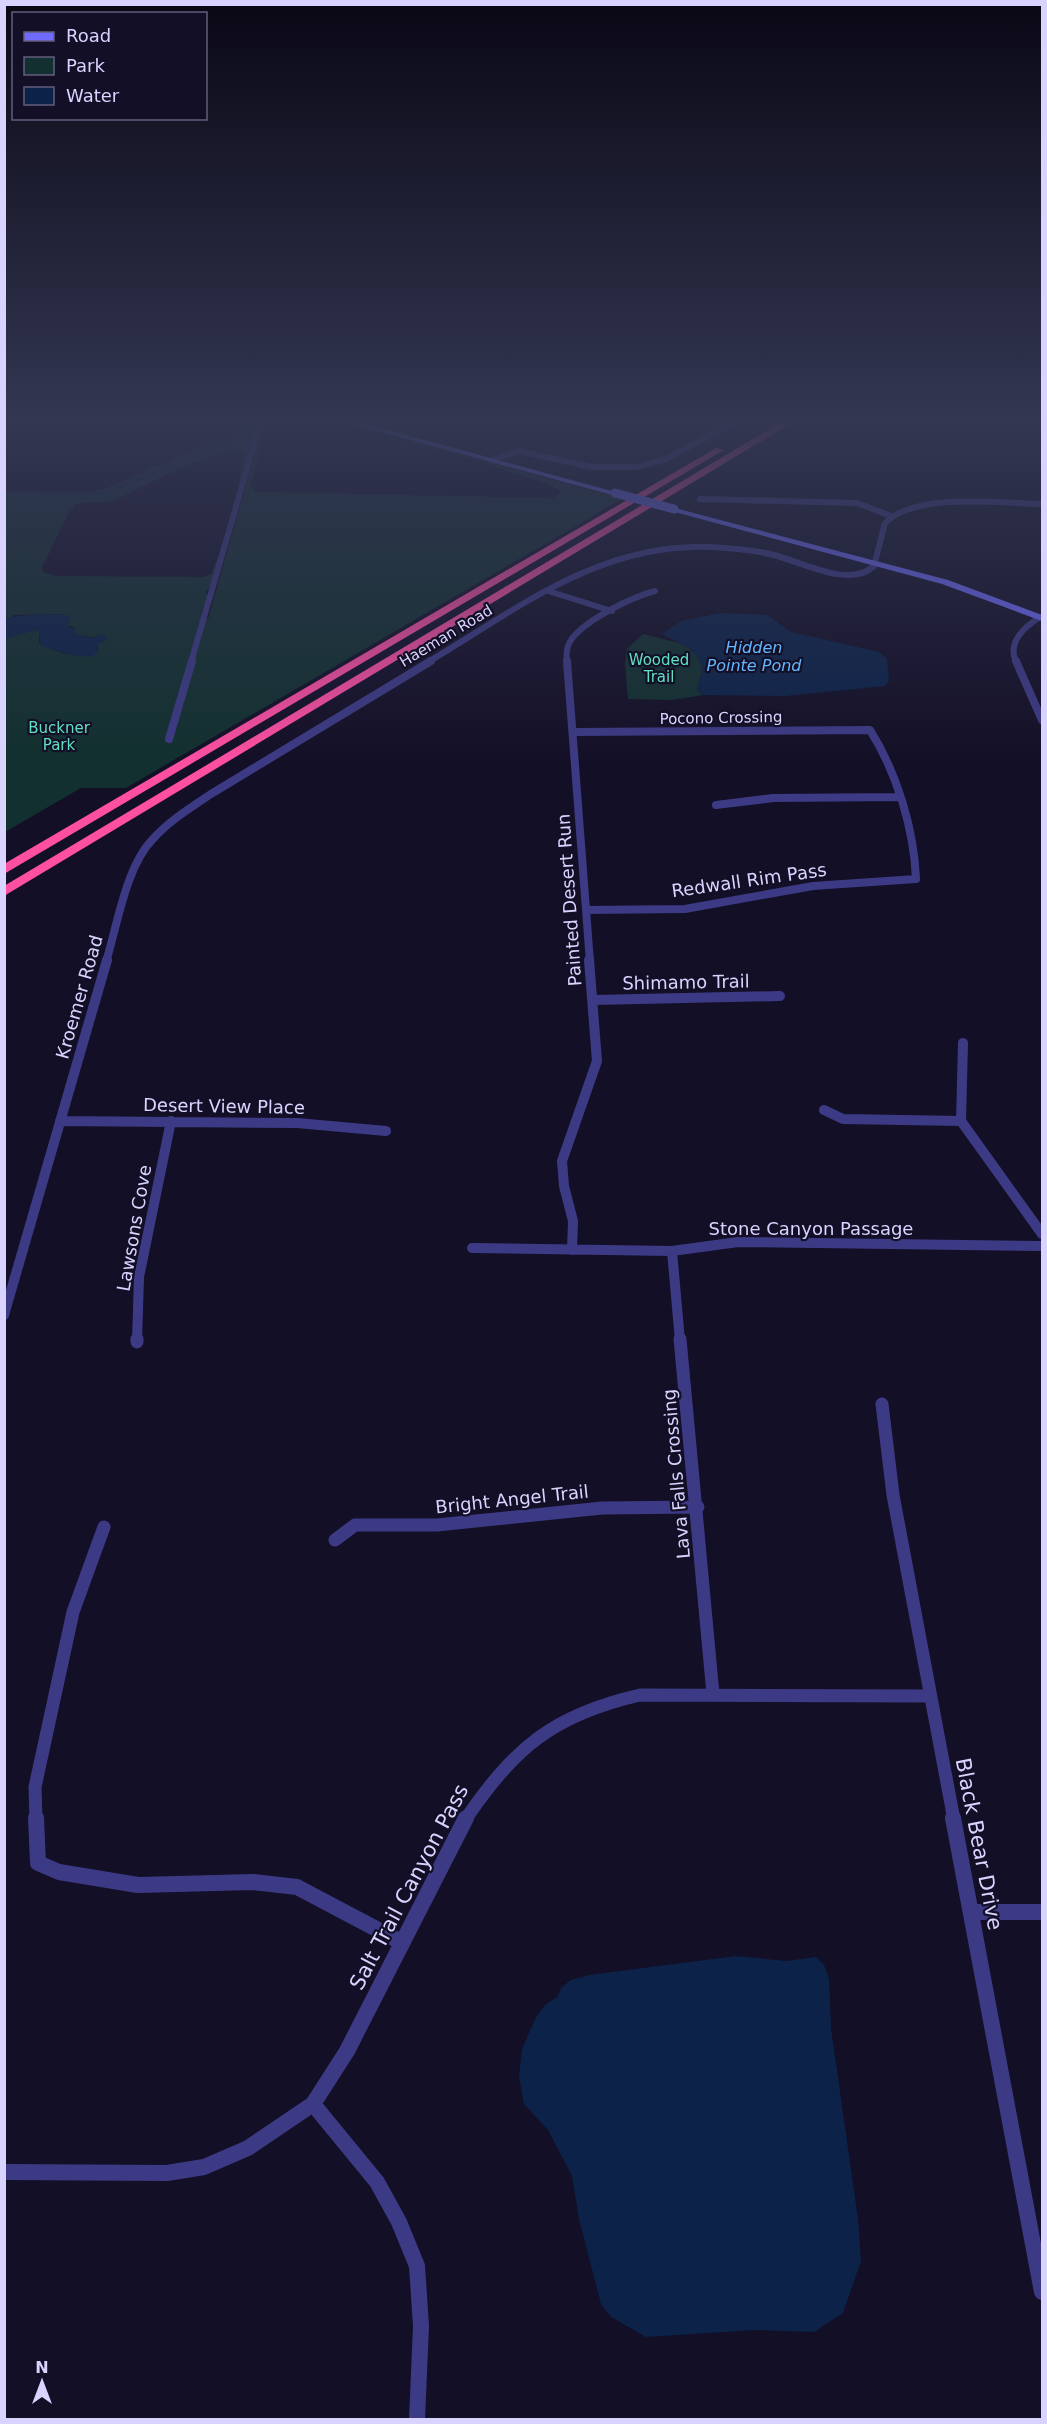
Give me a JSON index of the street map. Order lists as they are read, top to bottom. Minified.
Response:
{"streets":{"street":["Haeman Road","Pocono Crossing","Redwall Rim Pass","Painted Desert Run","Shimamo Trail","Kroemer Road","Desert View Place","Lawsons Cove","Stone Canyon Passage","Lava Falls Crossing","Bright Angel Trail","Black Bear Drive","Salt Trail Canyon Pass"]},"crossings":[["Haeman Road","Kroemer Road"],["Pocono Crossing","Redwall Rim Pass"],["Pocono Crossing","Painted Desert Run"],["Redwall Rim Pass","Painted Desert Run"],["Painted Desert Run","Shimamo Trail"],["Painted Desert Run","Stone Canyon Passage"],["Kroemer Road","Desert View Place"],["Desert View Place","Lawsons Cove"],["Stone Canyon Passage","Lava Falls Crossing"],["Lava Falls Crossing","Bright Angel Trail"],["Lava Falls Crossing","Salt Trail Canyon Pass"],["Black Bear Drive","Salt Trail Canyon Pass"]],"water":["Hidden Pointe Pond"],"parks":["Wooded Trail","Buckner Park"],"legend":["Road","Park","Water"],"north":"top"}
